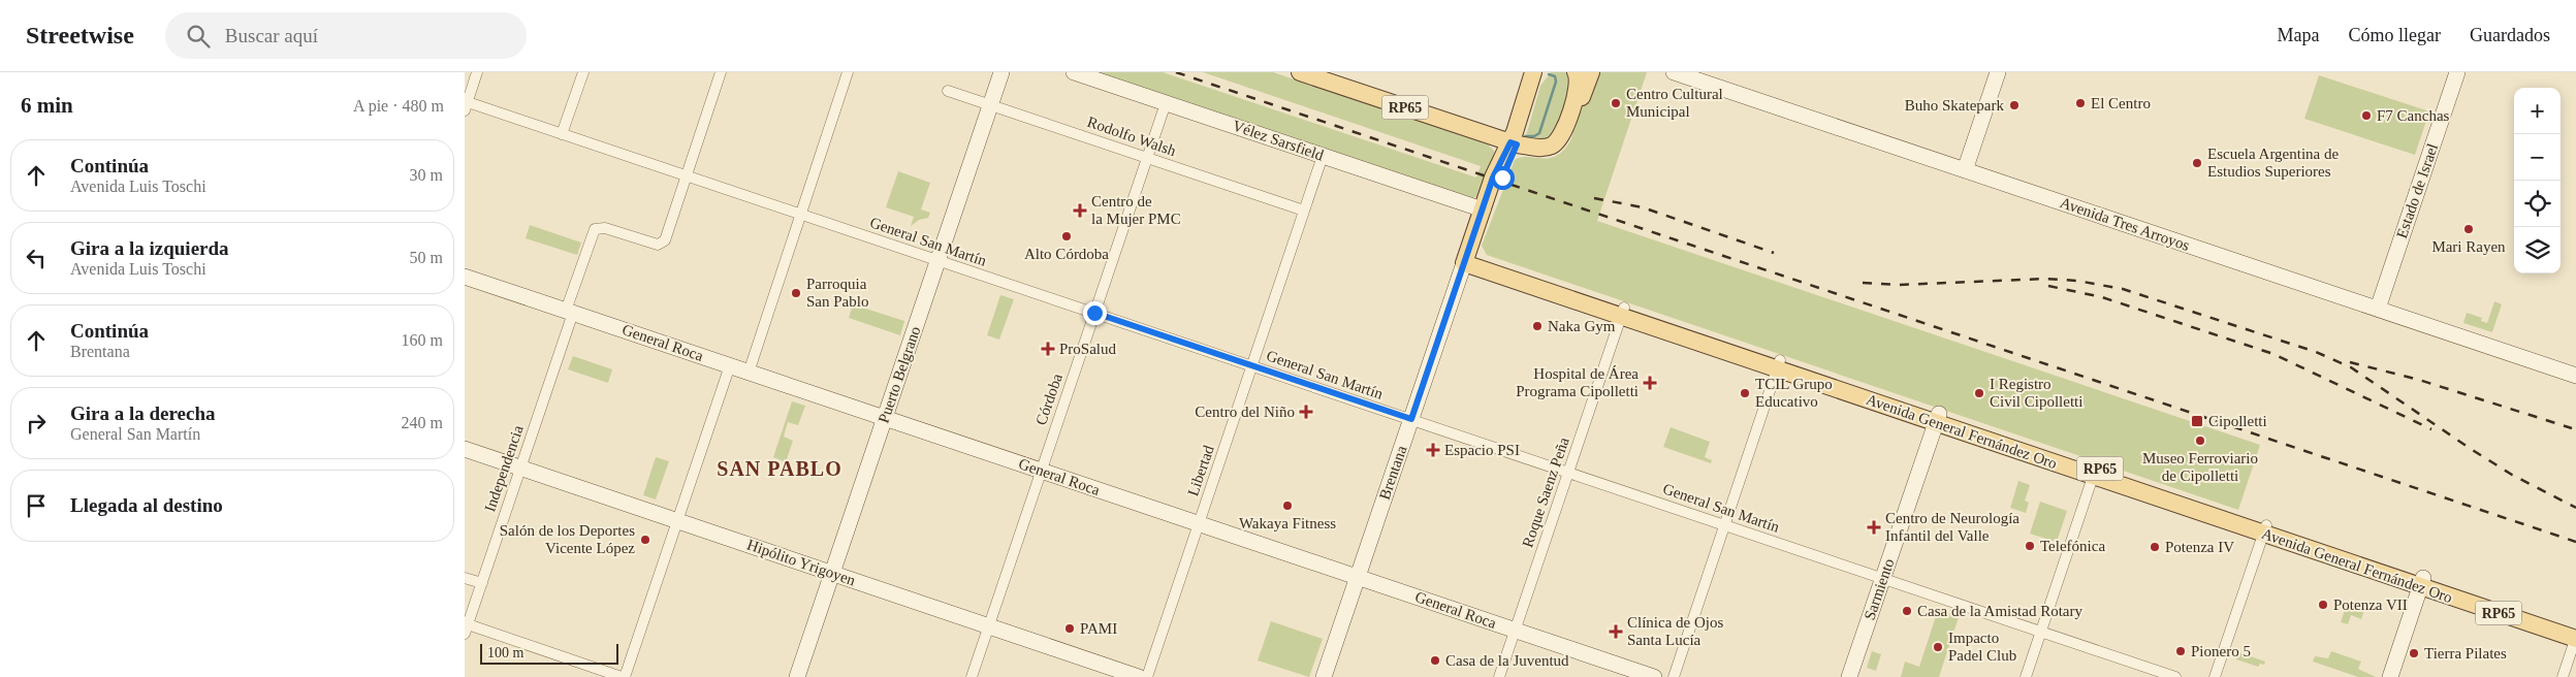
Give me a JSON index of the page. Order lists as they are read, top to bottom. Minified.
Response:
{"streets":{"main road":["RP65","Avenida General Fernández Oro","Brentana"],"street":["Rodolfo Walsh","Vélez Sarsfield","Estado de Israel","Avenida Tres Arroyos","General San Martín","General Roca","Puerto Belgrano","Córdoba","Independencia","Libertad","Roque Saenz Peña","Hipólito Yrigoyen","Sarmiento"]},"crossings":[["RP65","Brentana"],["Rodolfo Walsh","Puerto Belgrano"],["Rodolfo Walsh","Córdoba"],["Rodolfo Walsh","Libertad"],["Vélez Sarsfield","Córdoba"],["Vélez Sarsfield","Libertad"],["Vélez Sarsfield","Brentana"],["Estado de Israel","Avenida Tres Arroyos"],["General San Martín","Puerto Belgrano"],["General San Martín","Córdoba"],["General San Martín","Independencia"],["General San Martín","Libertad"],["General San Martín","Brentana"],["General San Martín","Roque Saenz Peña"],["General San Martín","Sarmiento"],["General Roca","Puerto Belgrano"],["General Roca","Córdoba"],["General Roca","Independencia"],["General Roca","Libertad"],["General Roca","Brentana"],["General Roca","Roque Saenz Peña"],["Puerto Belgrano","Hipólito Yrigoyen"],["Córdoba","Hipólito Yrigoyen"],["Avenida General Fernández Oro","Brentana"],["Avenida General Fernández Oro","Roque Saenz Peña"],["Avenida General Fernández Oro","Sarmiento"],["Independencia","Hipólito Yrigoyen"]],"districts":["SAN PABLO"],"places":{"other":["Centro Cultural Municipal","El Centro","Buho Skatepark","F7 Canchas","Escuela Argentina de Estudios Superiores","Mari Rayen","Alto Córdoba","Parroquia San Pablo","Naka Gym","TCIL Grupo Educativo","I Registro Civil Cipolletti","Museo Ferroviario de Cipolletti","Wakaya Fitness","Salón de los Deportes Vicente López","Telefónica","Potenza IV","Potenza VII","Casa de la Amistad Rotary","PAMI","Impacto Padel Club","Pionero 5","Tierra Pilates","Casa de la Juventud"],"health":["Centro de la Mujer PMC","ProSalud","Hospital de Área Programa Cipolletti","Centro del Niño","Espacio PSI","Centro de Neurología Infantil del Valle","Clínica de Ojos Santa Lucía"],"transit":["Cipolletti"]},"scale_bar":"100 m","page":{"header":"Streetwise","search":"Buscar aquí","nav":["Mapa","Cómo llegar","Guardados"],"heading":["6 min","A pie · 480 m"],"map_buttons":["+","−"],"list":[["Continúa","Avenida Luis Toschi","30 m"],["Gira a la izquierda","Avenida Luis Toschi","50 m"],["Continúa","Brentana","160 m"],["Gira a la derecha","General San Martín","240 m"],"Llegada al destino"],"scale":"100 m"}}
